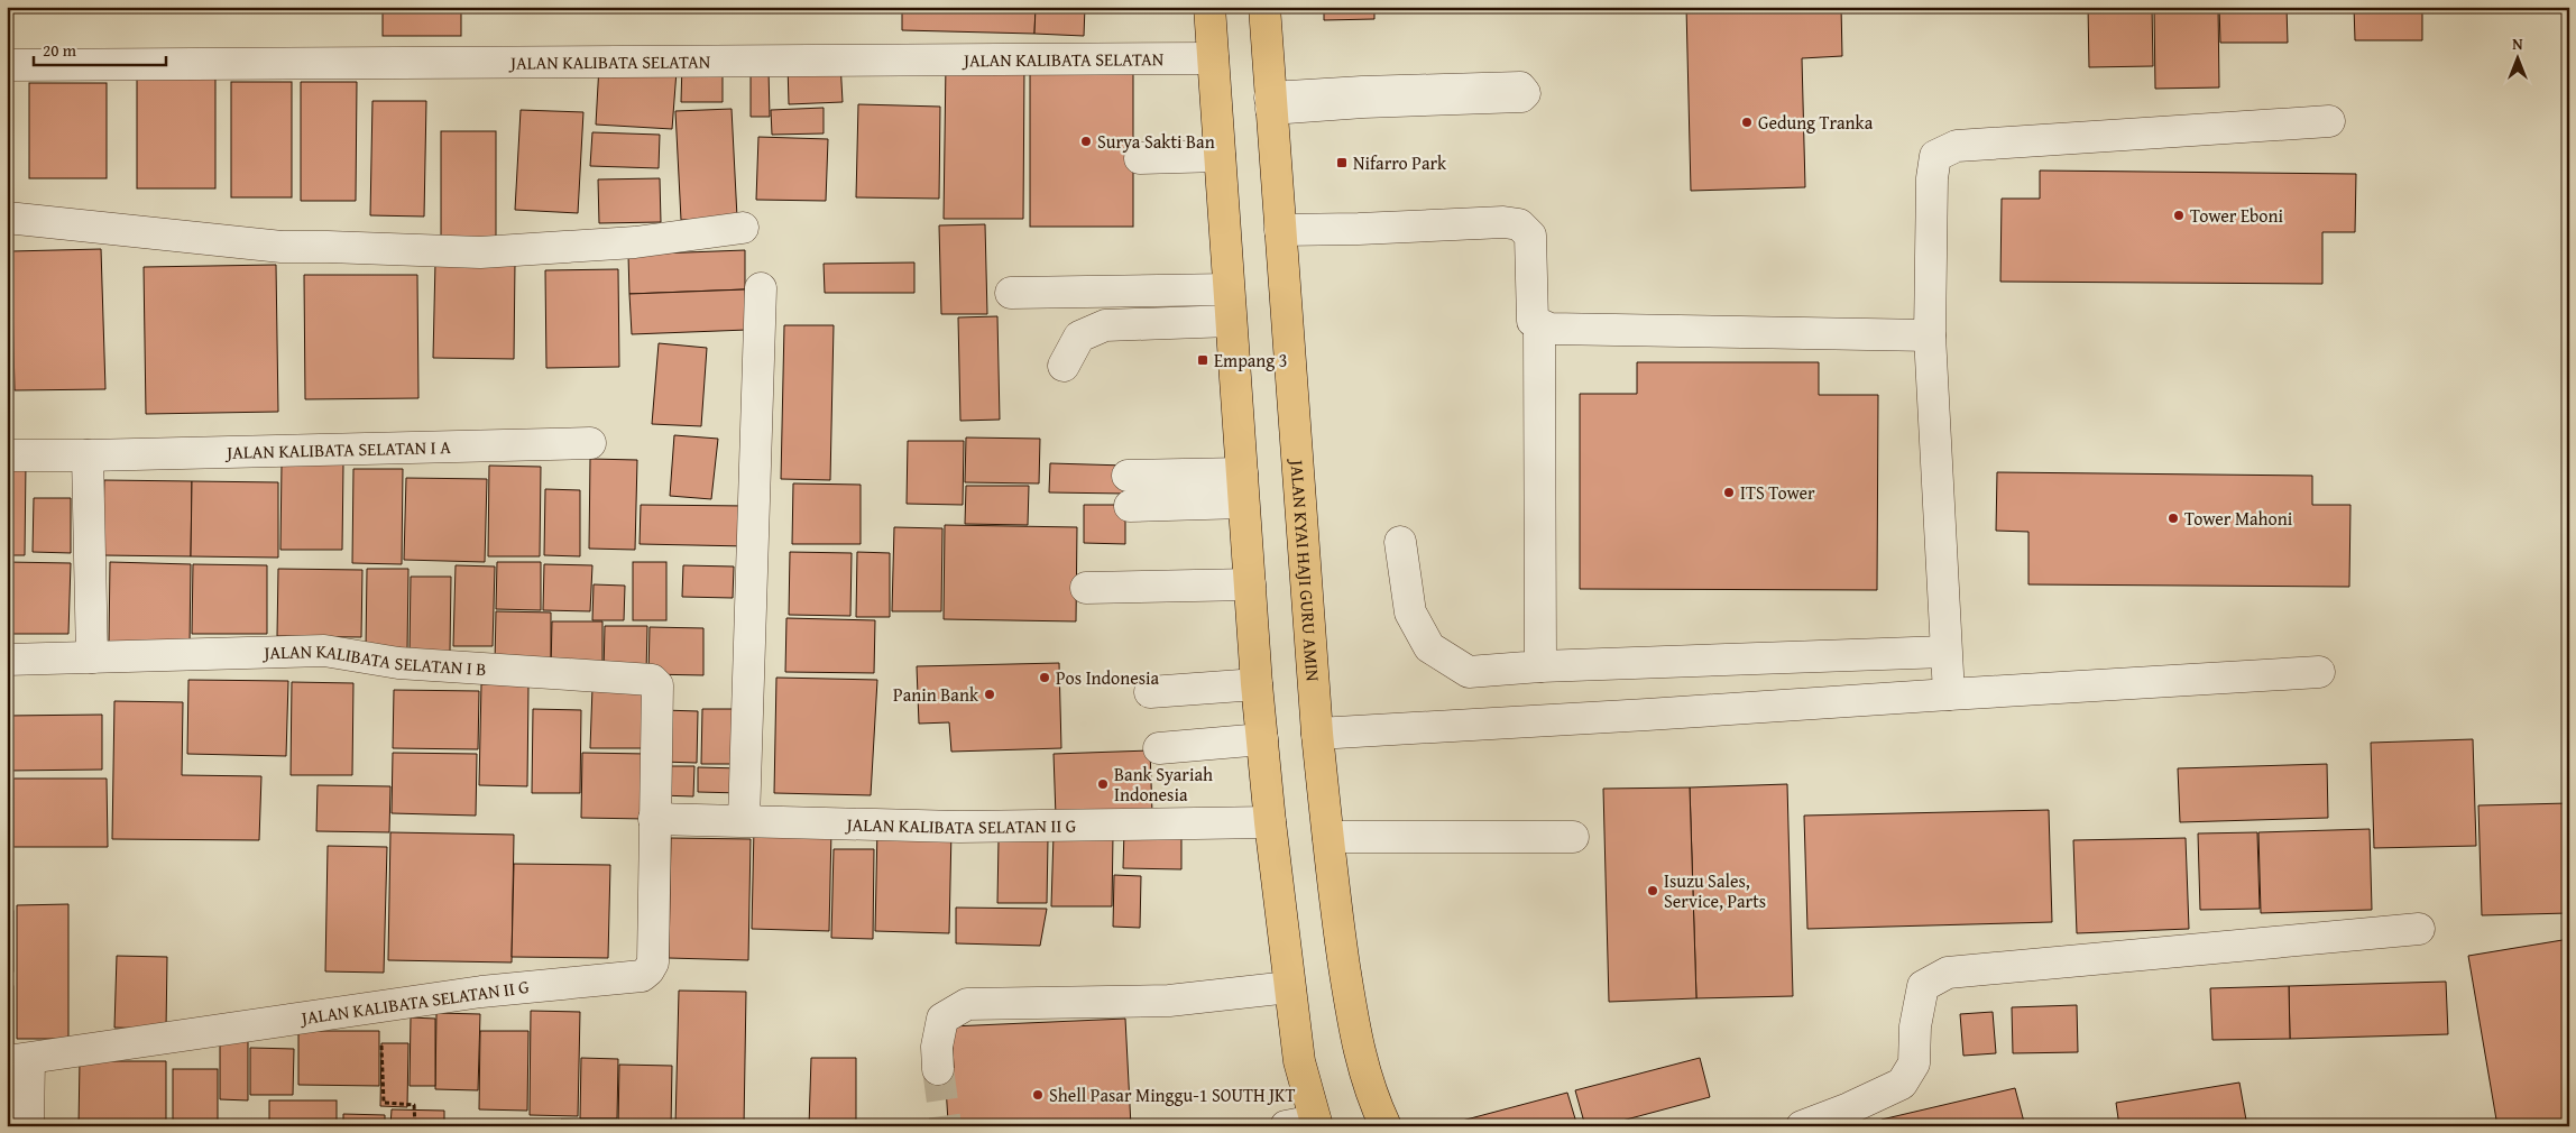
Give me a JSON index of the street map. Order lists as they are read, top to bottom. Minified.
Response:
{"streets":{"main road":["JALAN KYAI HAJI GURU AMIN"],"street":["JALAN KALIBATA SELATAN","JALAN KALIBATA SELATAN I A","JALAN KALIBATA SELATAN I B","JALAN KALIBATA SELATAN II G"]},"crossings":[["JALAN KALIBATA SELATAN I B","JALAN KALIBATA SELATAN II G"]],"places":{"other":["Gedung Tranka","Surya Sakti Ban","Tower Eboni","ITS Tower","Tower Mahoni","Pos Indonesia","Panin Bank","Bank Syariah Indonesia","Isuzu Sales, Service, Parts","Shell Pasar Minggu-1 SOUTH JKT"],"transit":["Nifarro Park","Empang 3"]},"scale_bar":"20 m","north":"top"}
